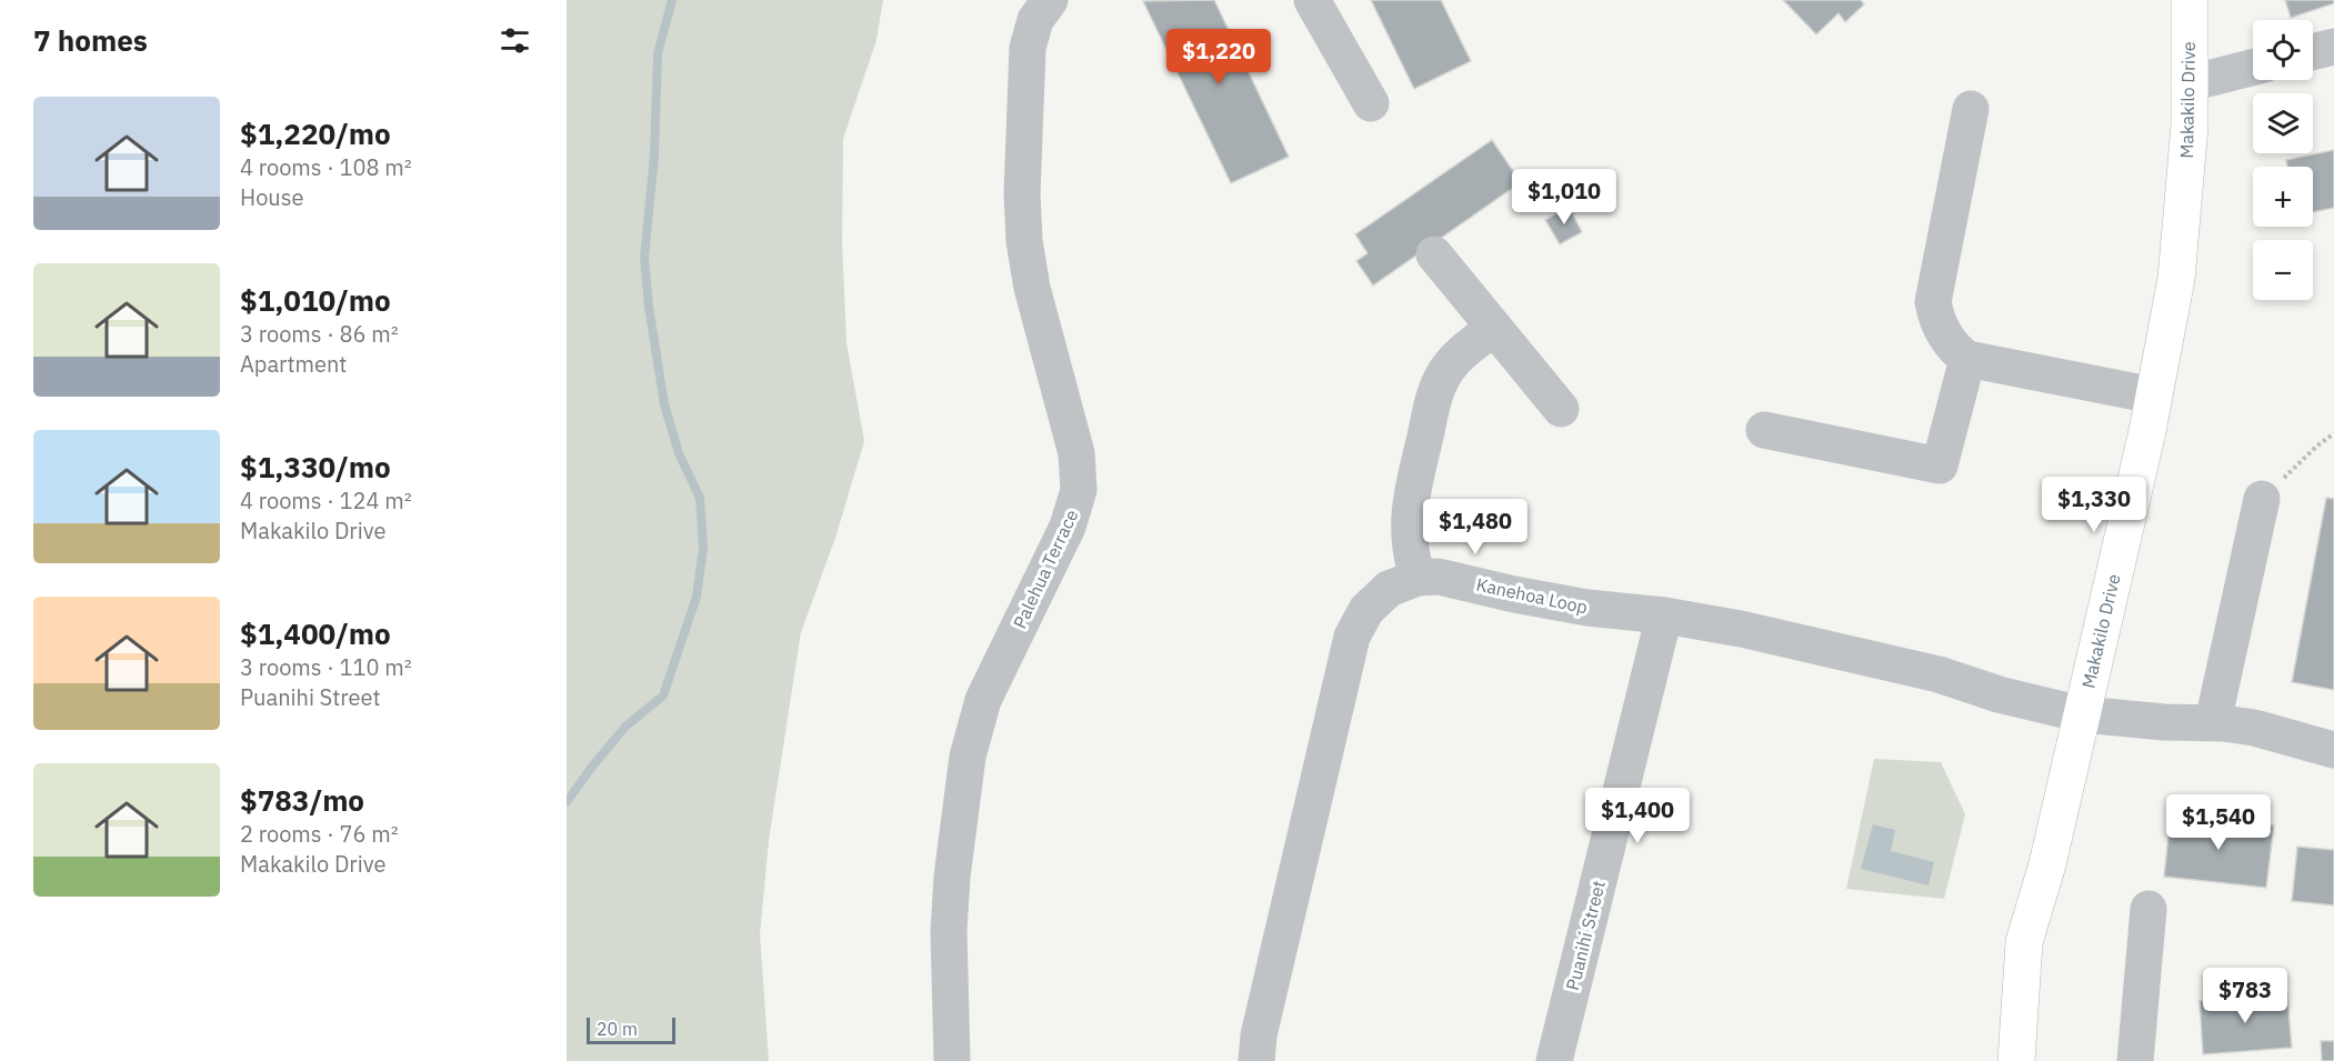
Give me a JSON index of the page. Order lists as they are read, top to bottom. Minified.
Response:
{"streets":{"main road":["Makakilo Drive"],"street":["Palehua Terrace","Kanehoa Loop","Puanihi Street"]},"crossings":[["Makakilo Drive","Kanehoa Loop"],["Kanehoa Loop","Puanihi Street"]],"scale_bar":"20 m","page":{"heading":"7 homes","map_buttons":["+","−"],"price":["$1,220","$1,010","$1,330","$1,480","$1,400","$1,540","$783"],"list":[{"name":"$1,220/mo","note":"4 rooms · 108 m² · House"},{"name":"$1,010/mo","note":"3 rooms · 86 m² · Apartment"},{"name":"$1,330/mo","note":"4 rooms · 124 m² · Makakilo Drive"},{"name":"$1,400/mo","note":"3 rooms · 110 m² · Puanihi Street"},{"name":"$783/mo","note":"2 rooms · 76 m² · Makakilo Drive"}],"scale":"20 m"}}
